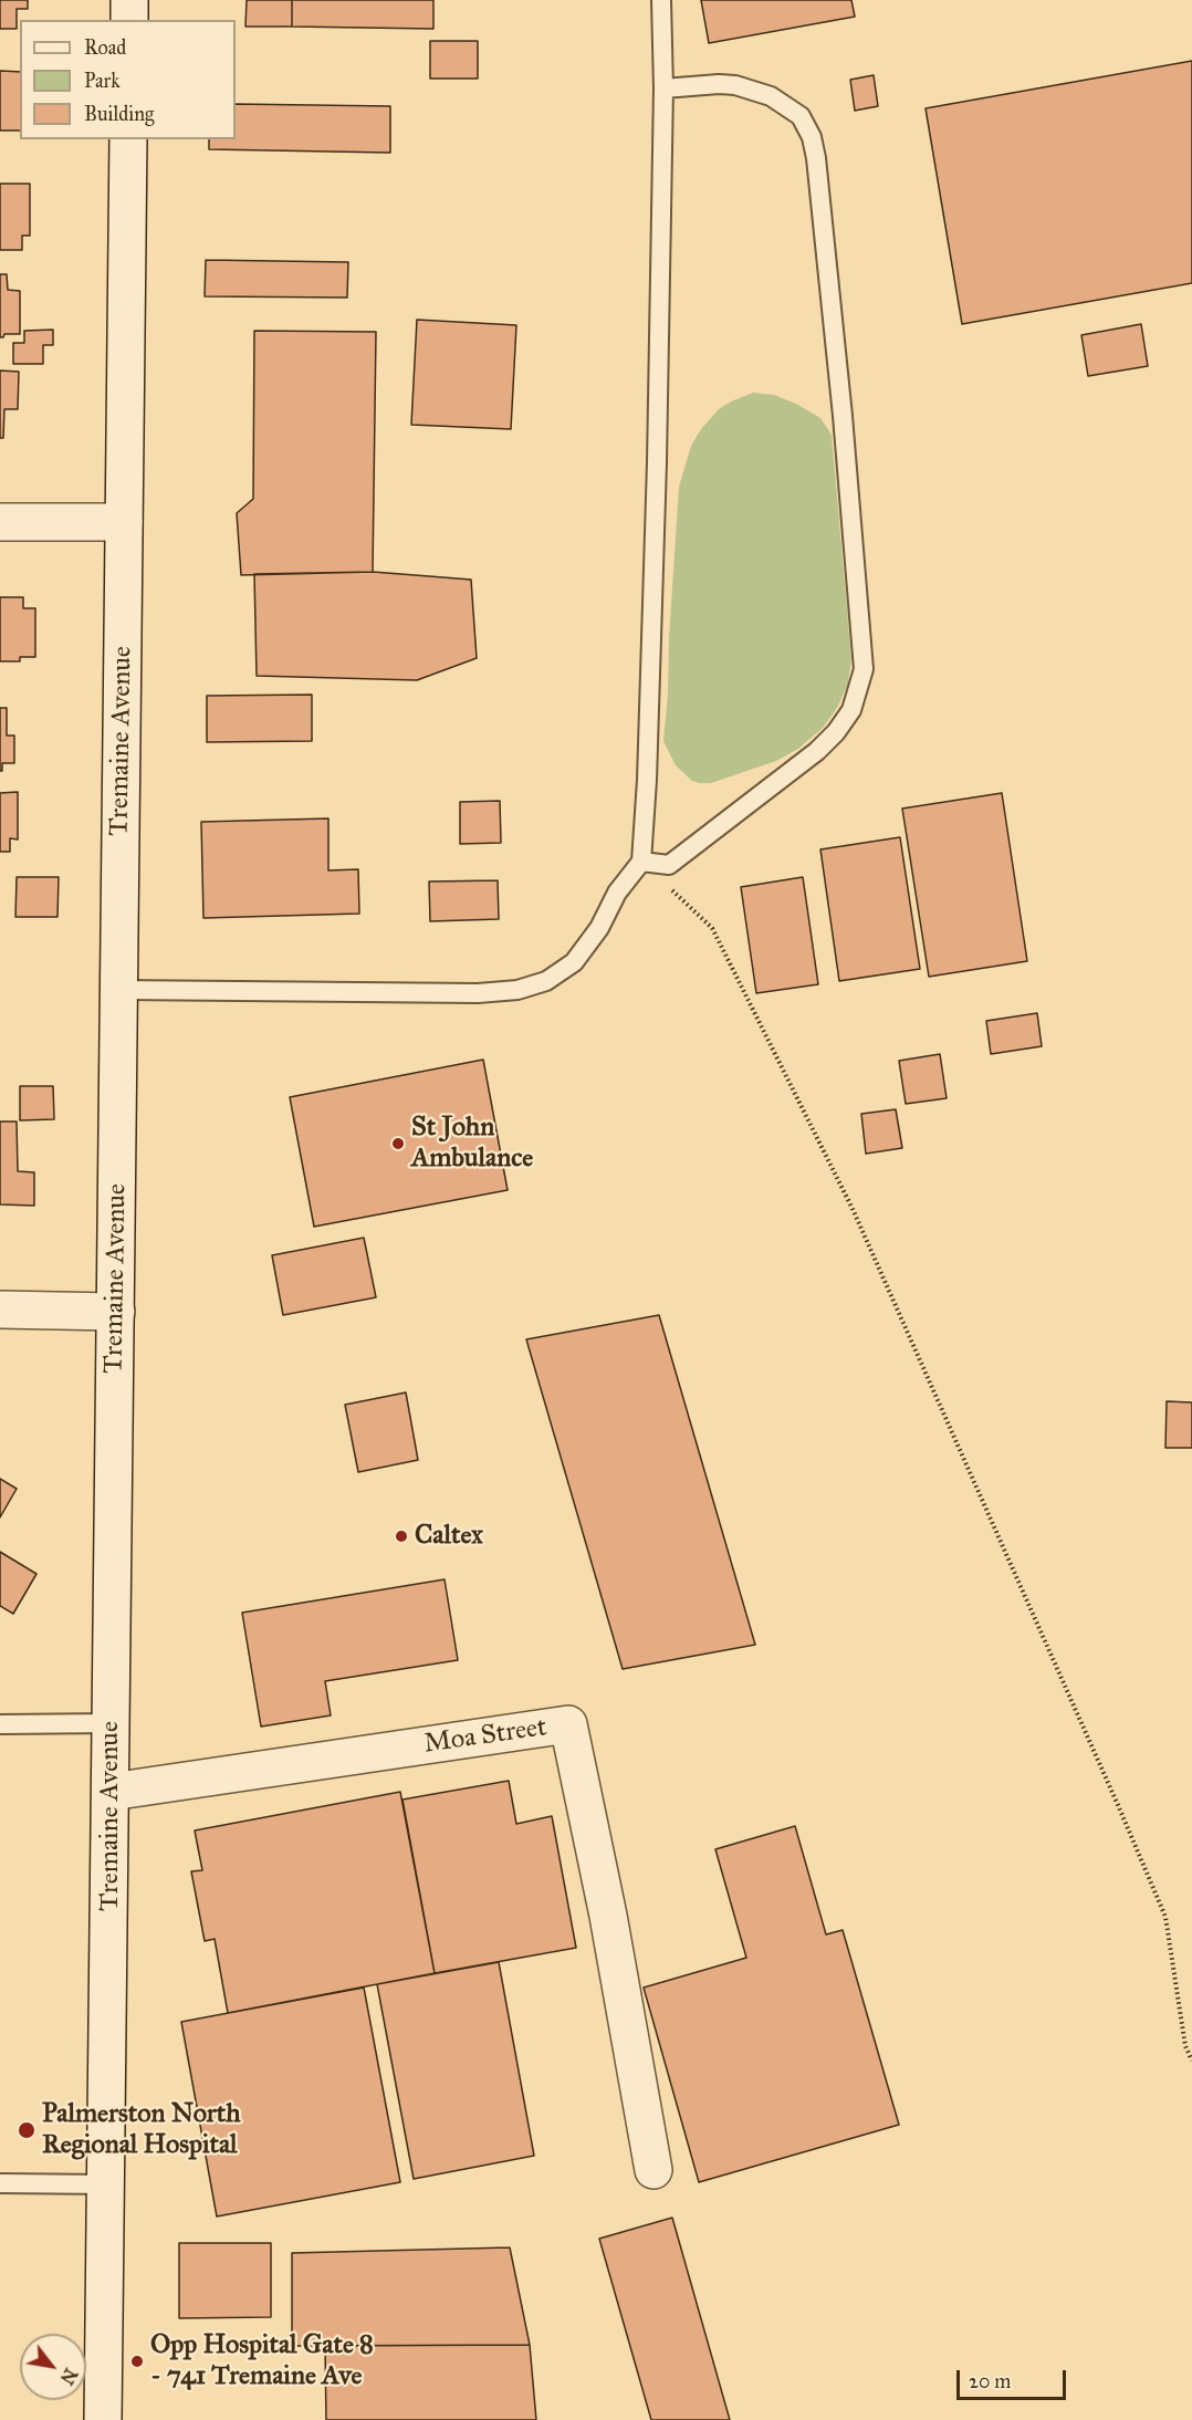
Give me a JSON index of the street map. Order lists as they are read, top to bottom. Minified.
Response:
{"streets":{"main road":["Tremaine Avenue","Moa Street"]},"crossings":[["Tremaine Avenue","Moa Street"]],"places":["St John Ambulance","Caltex","Palmerston North Regional Hospital","Opp Hospital Gate 8 - 741 Tremaine Ave"],"legend":["Road","Park","Building"],"scale_bar":"20 m","north":"bottom right"}
